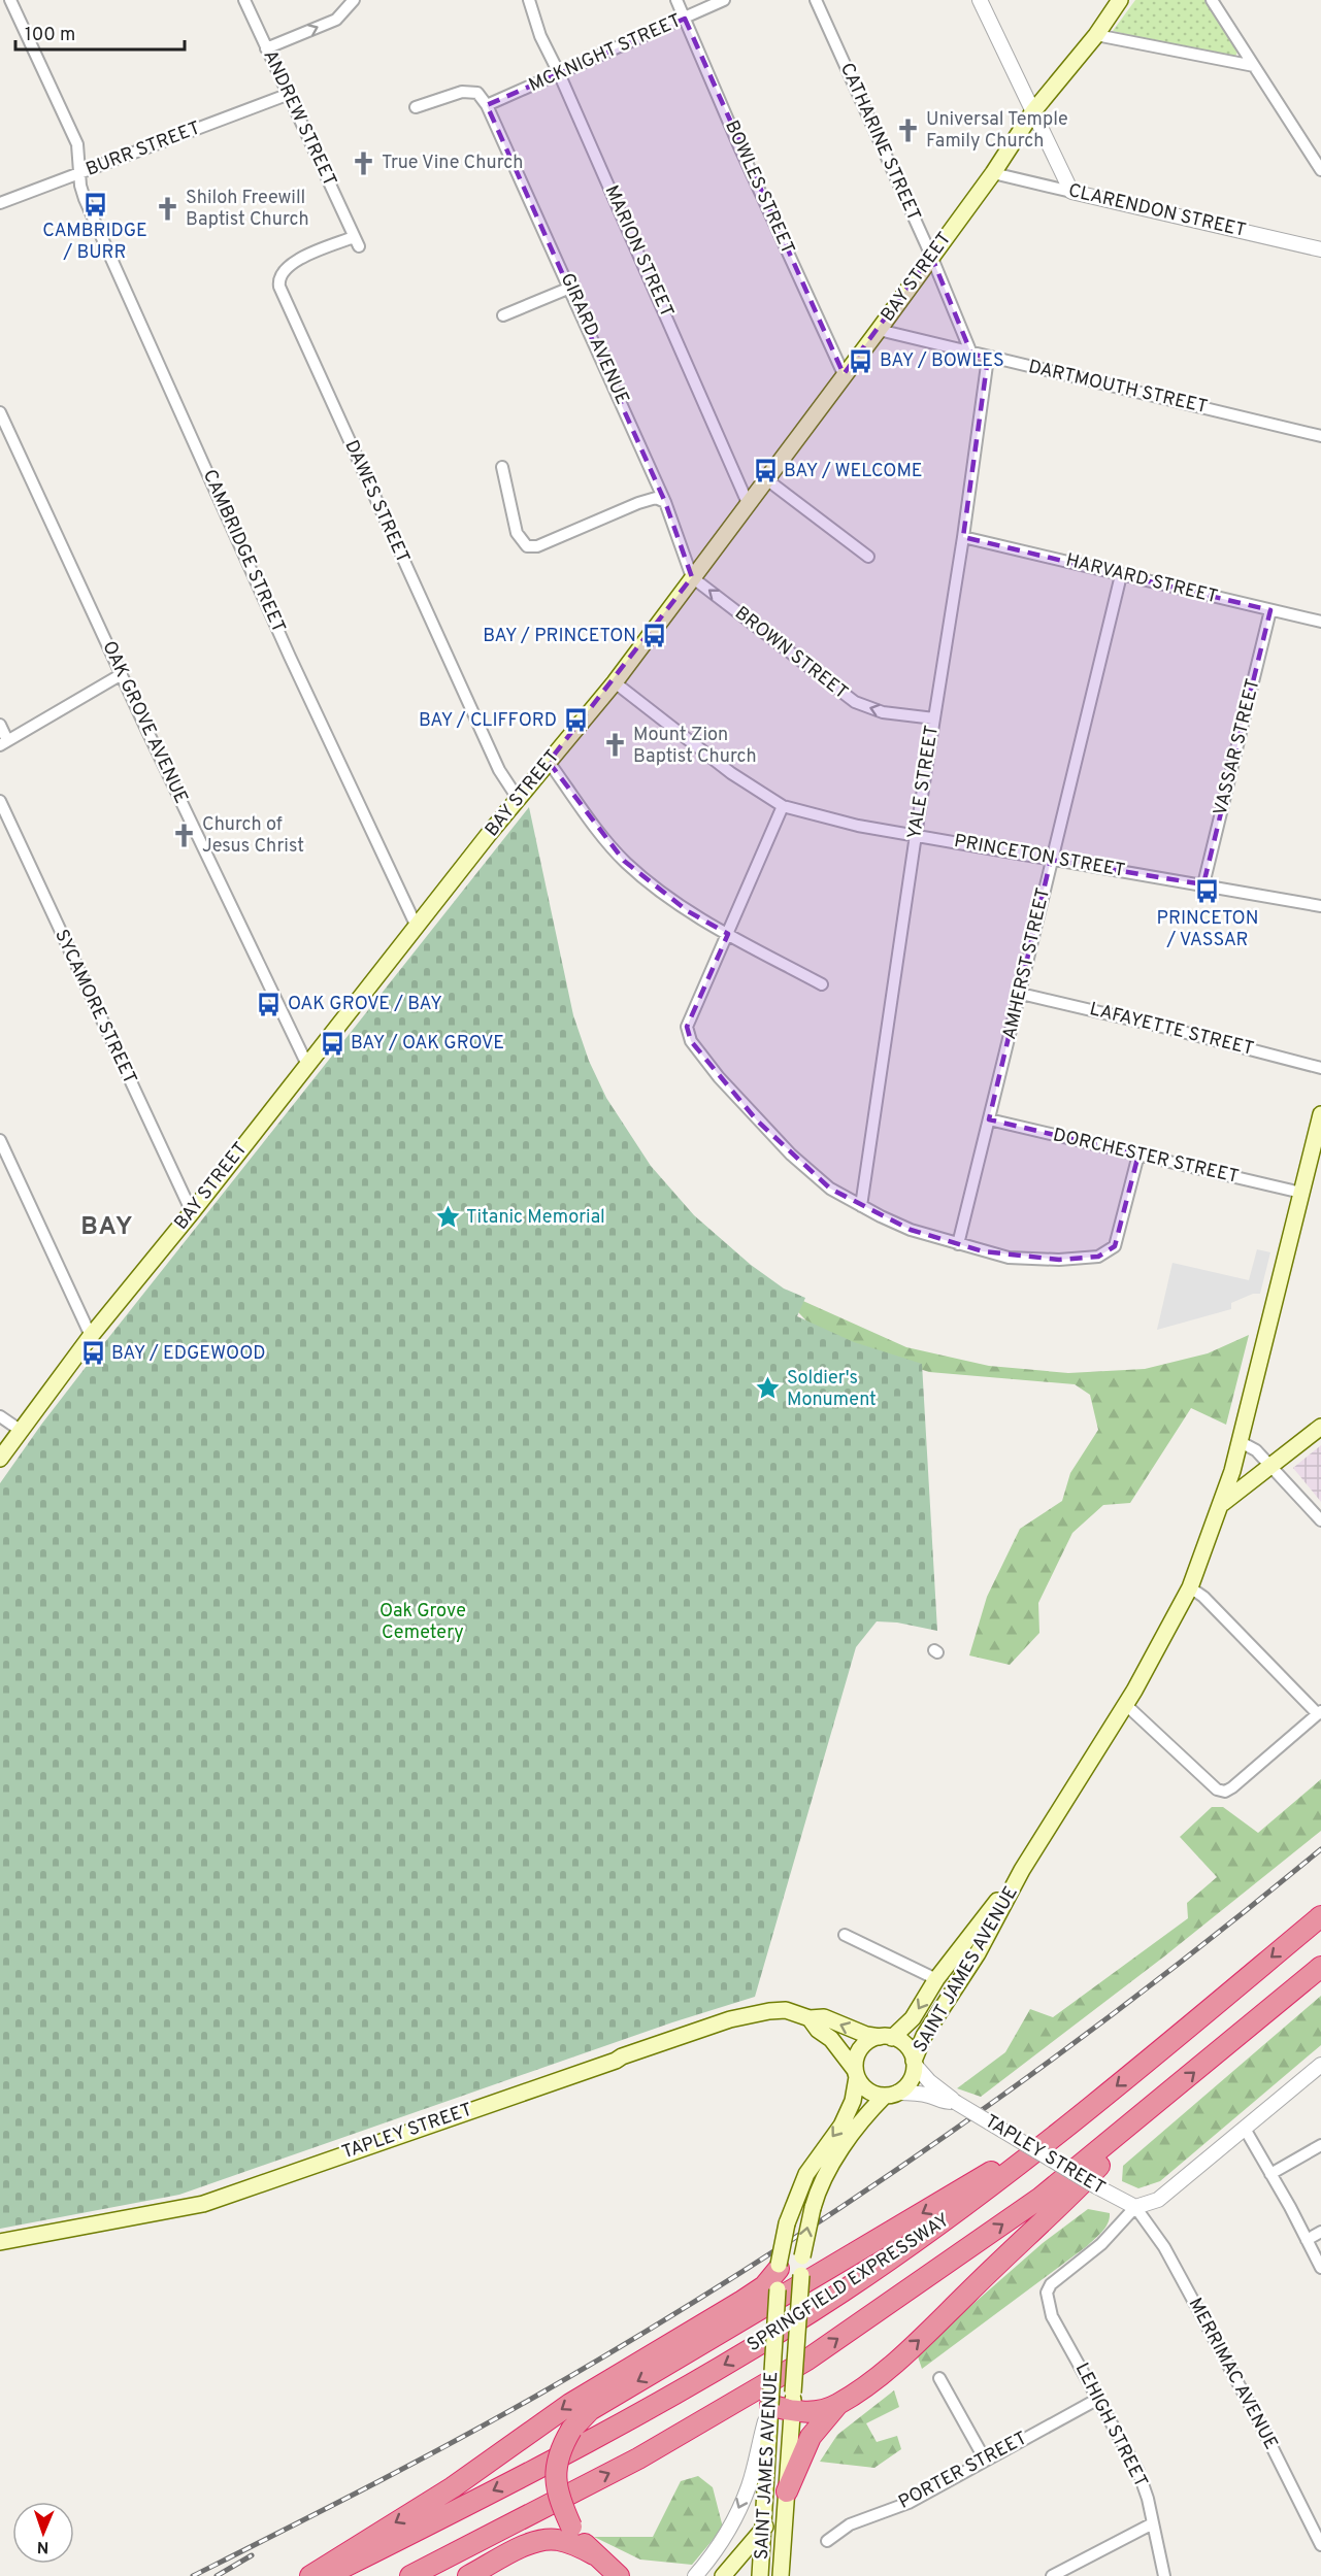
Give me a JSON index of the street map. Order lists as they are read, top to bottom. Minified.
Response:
{"streets":{"highway":["SPRINGFIELD EXPRESSWAY"],"main road":["BAY STREET","SAINT JAMES AVENUE","TAPLEY STREET"],"street":["MCKNIGHT STREET","ANDREW STREET","CATHARINE STREET","BURR STREET","BOWLES STREET","CLARENDON STREET","MARION STREET","GIRARD AVENUE","DARTMOUTH STREET","DAWES STREET","CAMBRIDGE STREET","HARVARD STREET","BROWN STREET","OAK GROVE AVENUE","VASSAR STREET","YALE STREET","PRINCETON STREET","AMHERST STREET","SYCAMORE STREET","LAFAYETTE STREET","DORCHESTER STREET","MERRIMAC AVENUE","LEHIGH STREET","PORTER STREET"]},"crossings":[["MCKNIGHT STREET","BOWLES STREET"],["MCKNIGHT STREET","MARION STREET"],["MCKNIGHT STREET","GIRARD AVENUE"],["ANDREW STREET","BURR STREET"],["ANDREW STREET","DAWES STREET"],["CATHARINE STREET","BAY STREET"],["CATHARINE STREET","DARTMOUTH STREET"],["BURR STREET","CAMBRIDGE STREET"],["BOWLES STREET","BAY STREET"],["CLARENDON STREET","BAY STREET"],["MARION STREET","BAY STREET"],["BAY STREET","GIRARD AVENUE"],["BAY STREET","DARTMOUTH STREET"],["BAY STREET","DAWES STREET"],["BAY STREET","CAMBRIDGE STREET"],["BAY STREET","BROWN STREET"],["BAY STREET","OAK GROVE AVENUE"],["BAY STREET","PRINCETON STREET"],["BAY STREET","SYCAMORE STREET"],["GIRARD AVENUE","BROWN STREET"],["DARTMOUTH STREET","YALE STREET"],["HARVARD STREET","VASSAR STREET"],["HARVARD STREET","YALE STREET"],["HARVARD STREET","AMHERST STREET"],["BROWN STREET","YALE STREET"],["VASSAR STREET","PRINCETON STREET"],["YALE STREET","PRINCETON STREET"],["PRINCETON STREET","AMHERST STREET"],["AMHERST STREET","LAFAYETTE STREET"],["AMHERST STREET","DORCHESTER STREET"],["SAINT JAMES AVENUE","TAPLEY STREET"],["TAPLEY STREET","MERRIMAC AVENUE"],["TAPLEY STREET","LEHIGH STREET"],["MERRIMAC AVENUE","LEHIGH STREET"],["LEHIGH STREET","PORTER STREET"]],"one_way":["BROWN STREET"],"districts":["BAY"],"parks":["Oak Grove Cemetery"],"places":{"church":["Universal Temple Family Church","True Vine Church","Shiloh Freewill Baptist Church","Mount Zion Baptist Church","Church of Jesus Christ"],"bus stop":["CAMBRIDGE / BURR","BAY / BOWLES","BAY / WELCOME","BAY / PRINCETON","BAY / CLIFFORD","PRINCETON / VASSAR","OAK GROVE / BAY","BAY / OAK GROVE","BAY / EDGEWOOD"],"place":["Titanic Memorial","Soldier's Monument"]},"scale_bar":"100 m","north":"bottom"}
